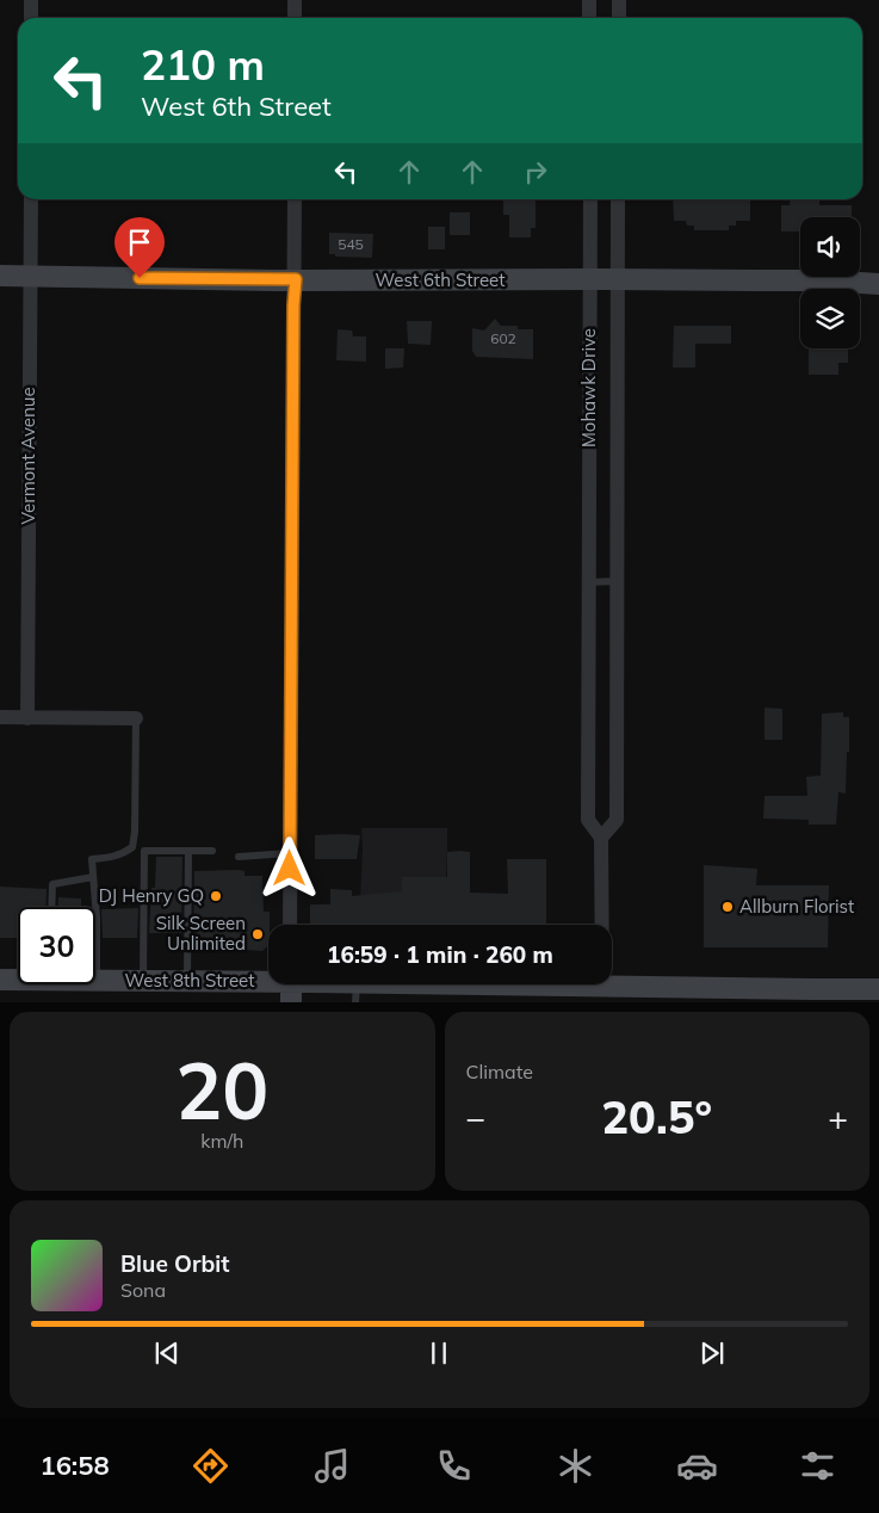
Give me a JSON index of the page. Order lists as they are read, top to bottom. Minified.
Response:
{"streets":{"street":["West 6th Street","Mohawk Drive","Vermont Avenue","West 8th Street"]},"crossings":[["West 6th Street","Mohawk Drive"],["West 6th Street","Vermont Avenue"],["Mohawk Drive","West 8th Street"]],"places":["DJ Henry GQ","Allburn Florist","Silk Screen Unlimited"],"house_numbers":["545","602"],"page":{"turn":["210 m","West 6th Street"],"limit":"30","trip":"16:59 · 1 min · 260 m","tile":[["20","km/h"],"Climate"],"heat":["−","20.5°","+"],"song":["Blue Orbit","Sona"],"tabs":"16:58"}}
